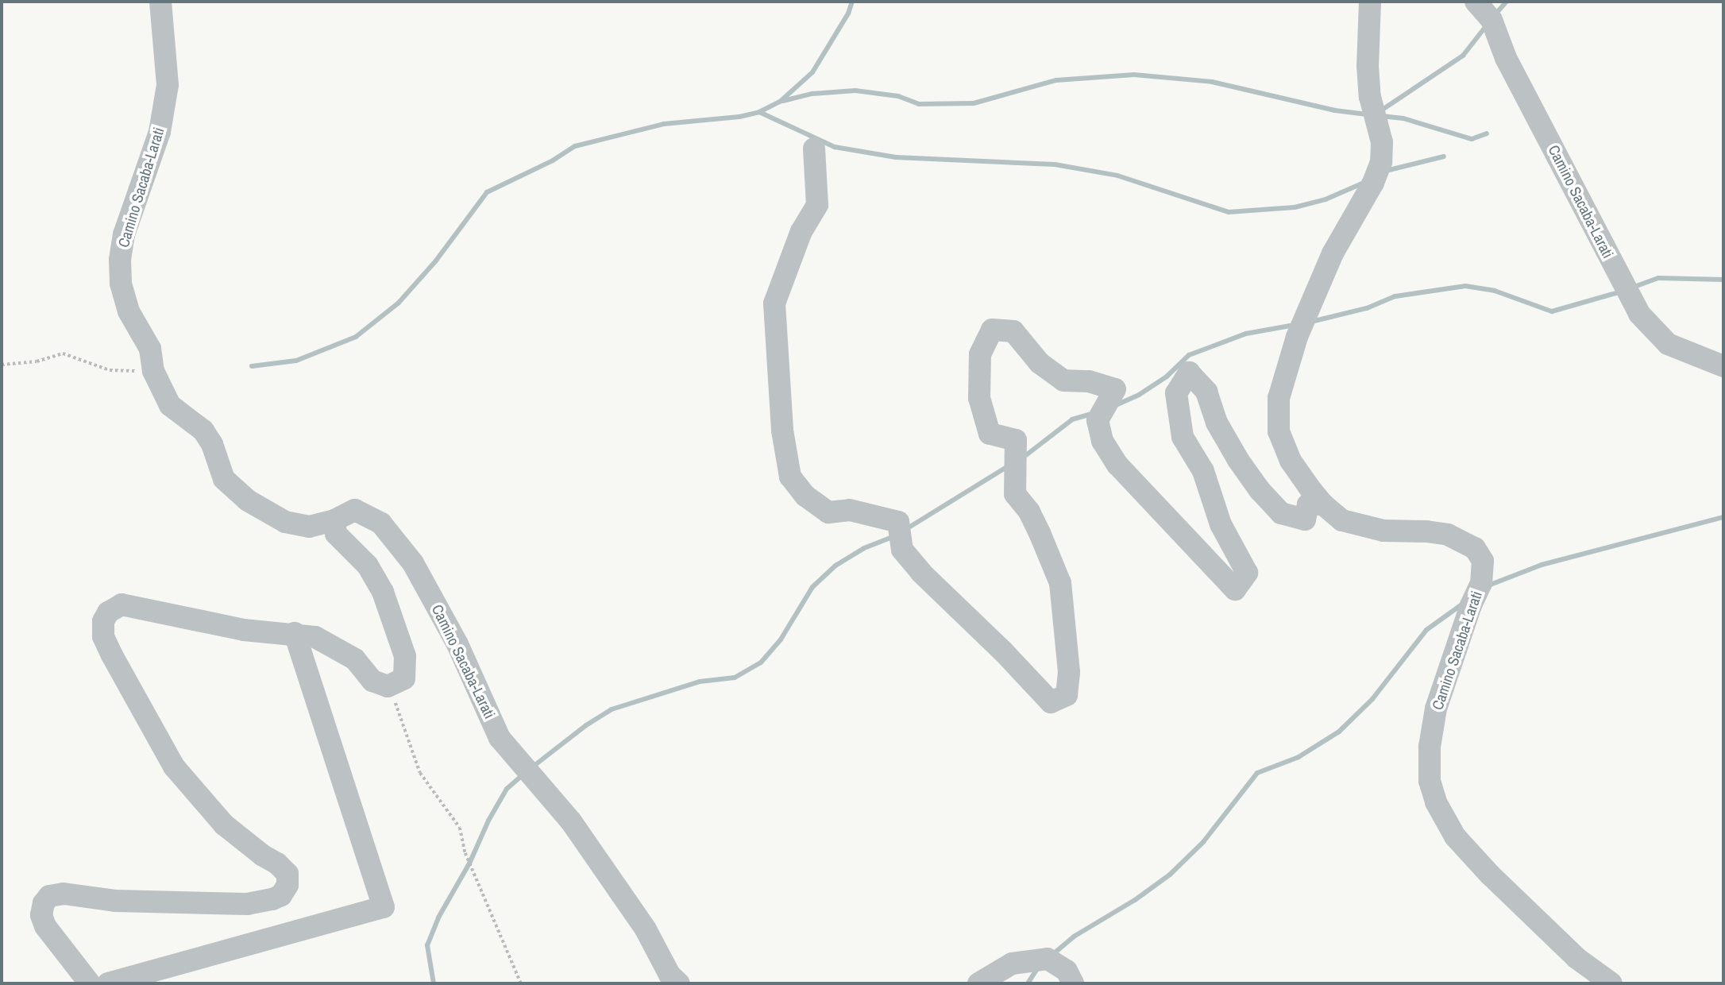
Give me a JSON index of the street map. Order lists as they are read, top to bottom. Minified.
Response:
{"streets":{"street":["Camino Sacaba-Larati"]}}
